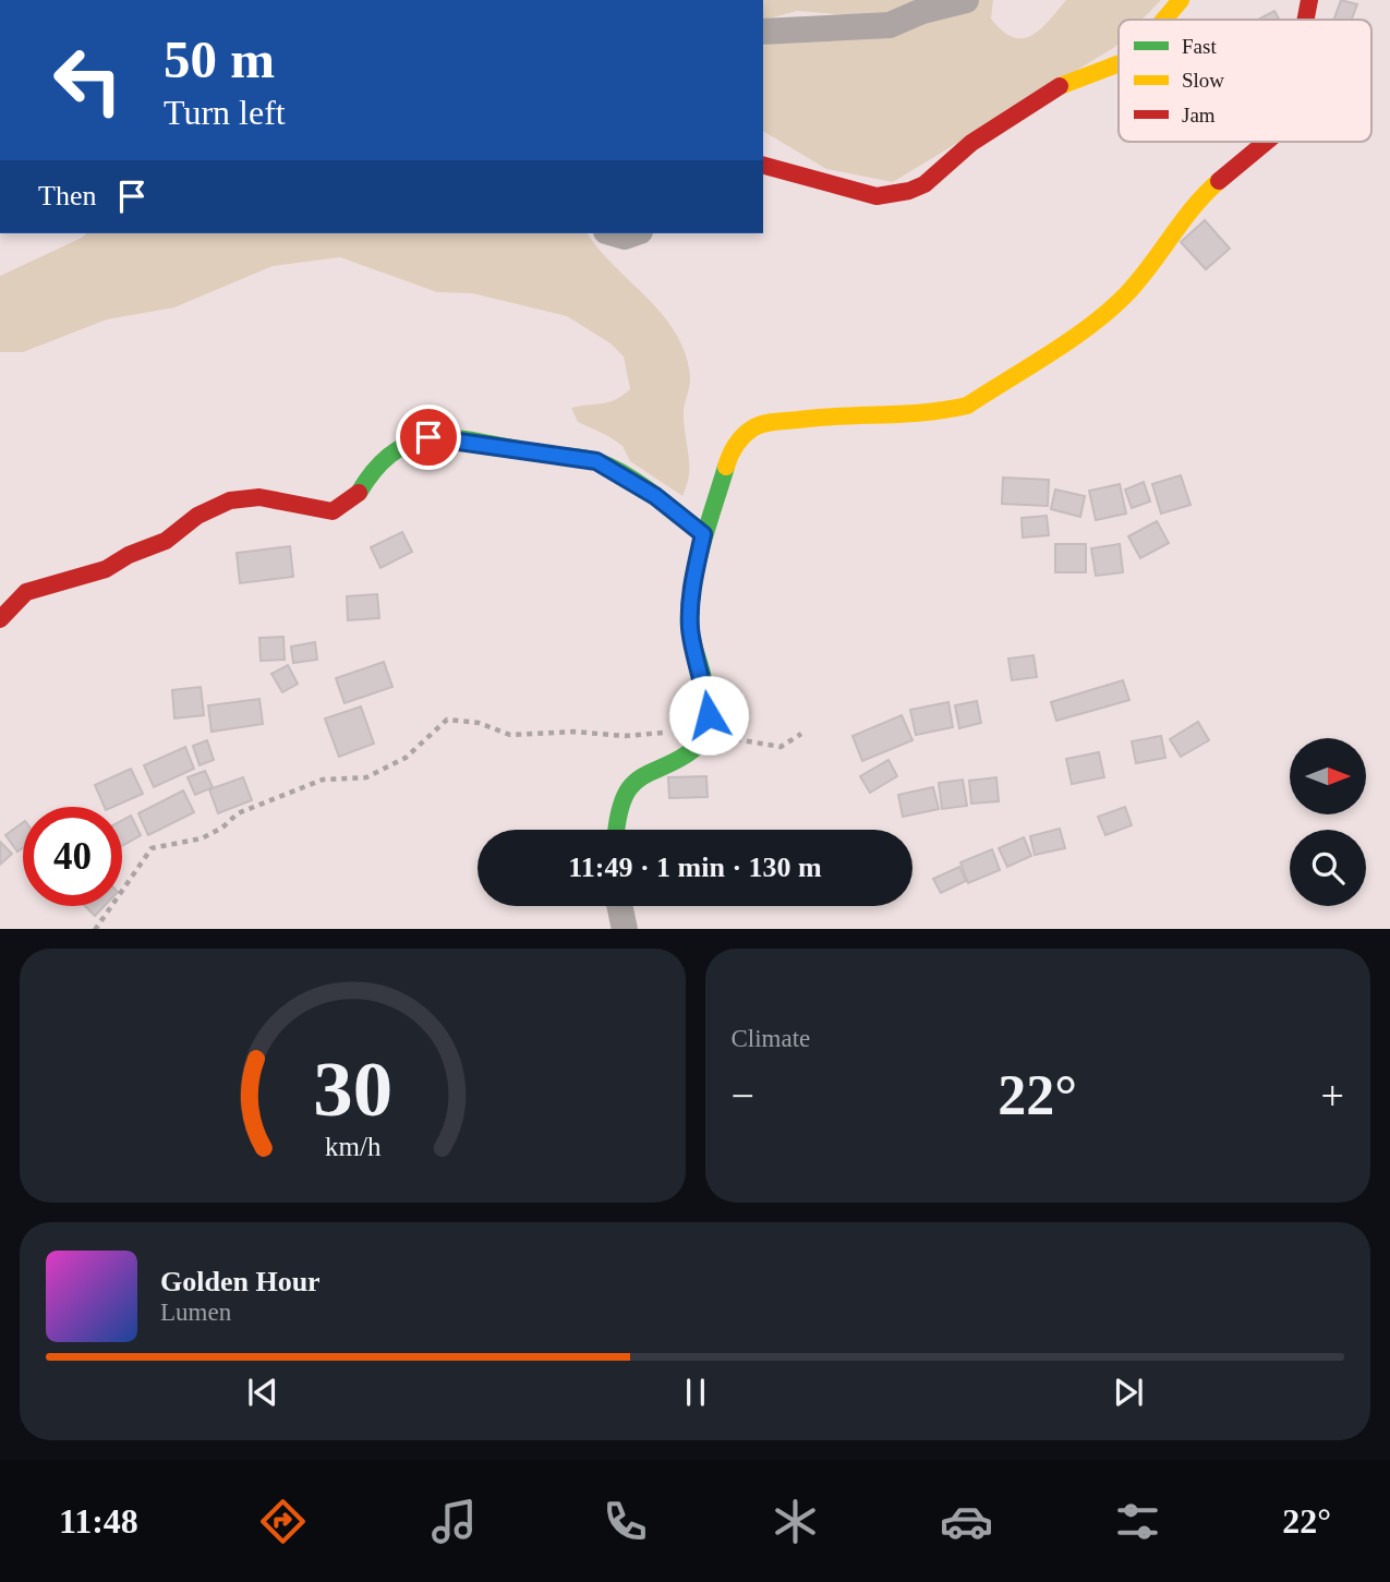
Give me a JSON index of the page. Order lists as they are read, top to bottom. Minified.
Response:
{"legend":["Fast","Slow","Jam"],"north":"right","page":{"turn":["50 m","Turn left"],"then":"Then","limit":"40","trip":"11:49 · 1 min · 130 m","tile":"Climate","heat":["−","22°","+"],"song":["Golden Hour","Lumen"],"tabs":["11:48","22°"],"gauge":["30","km/h"]}}
